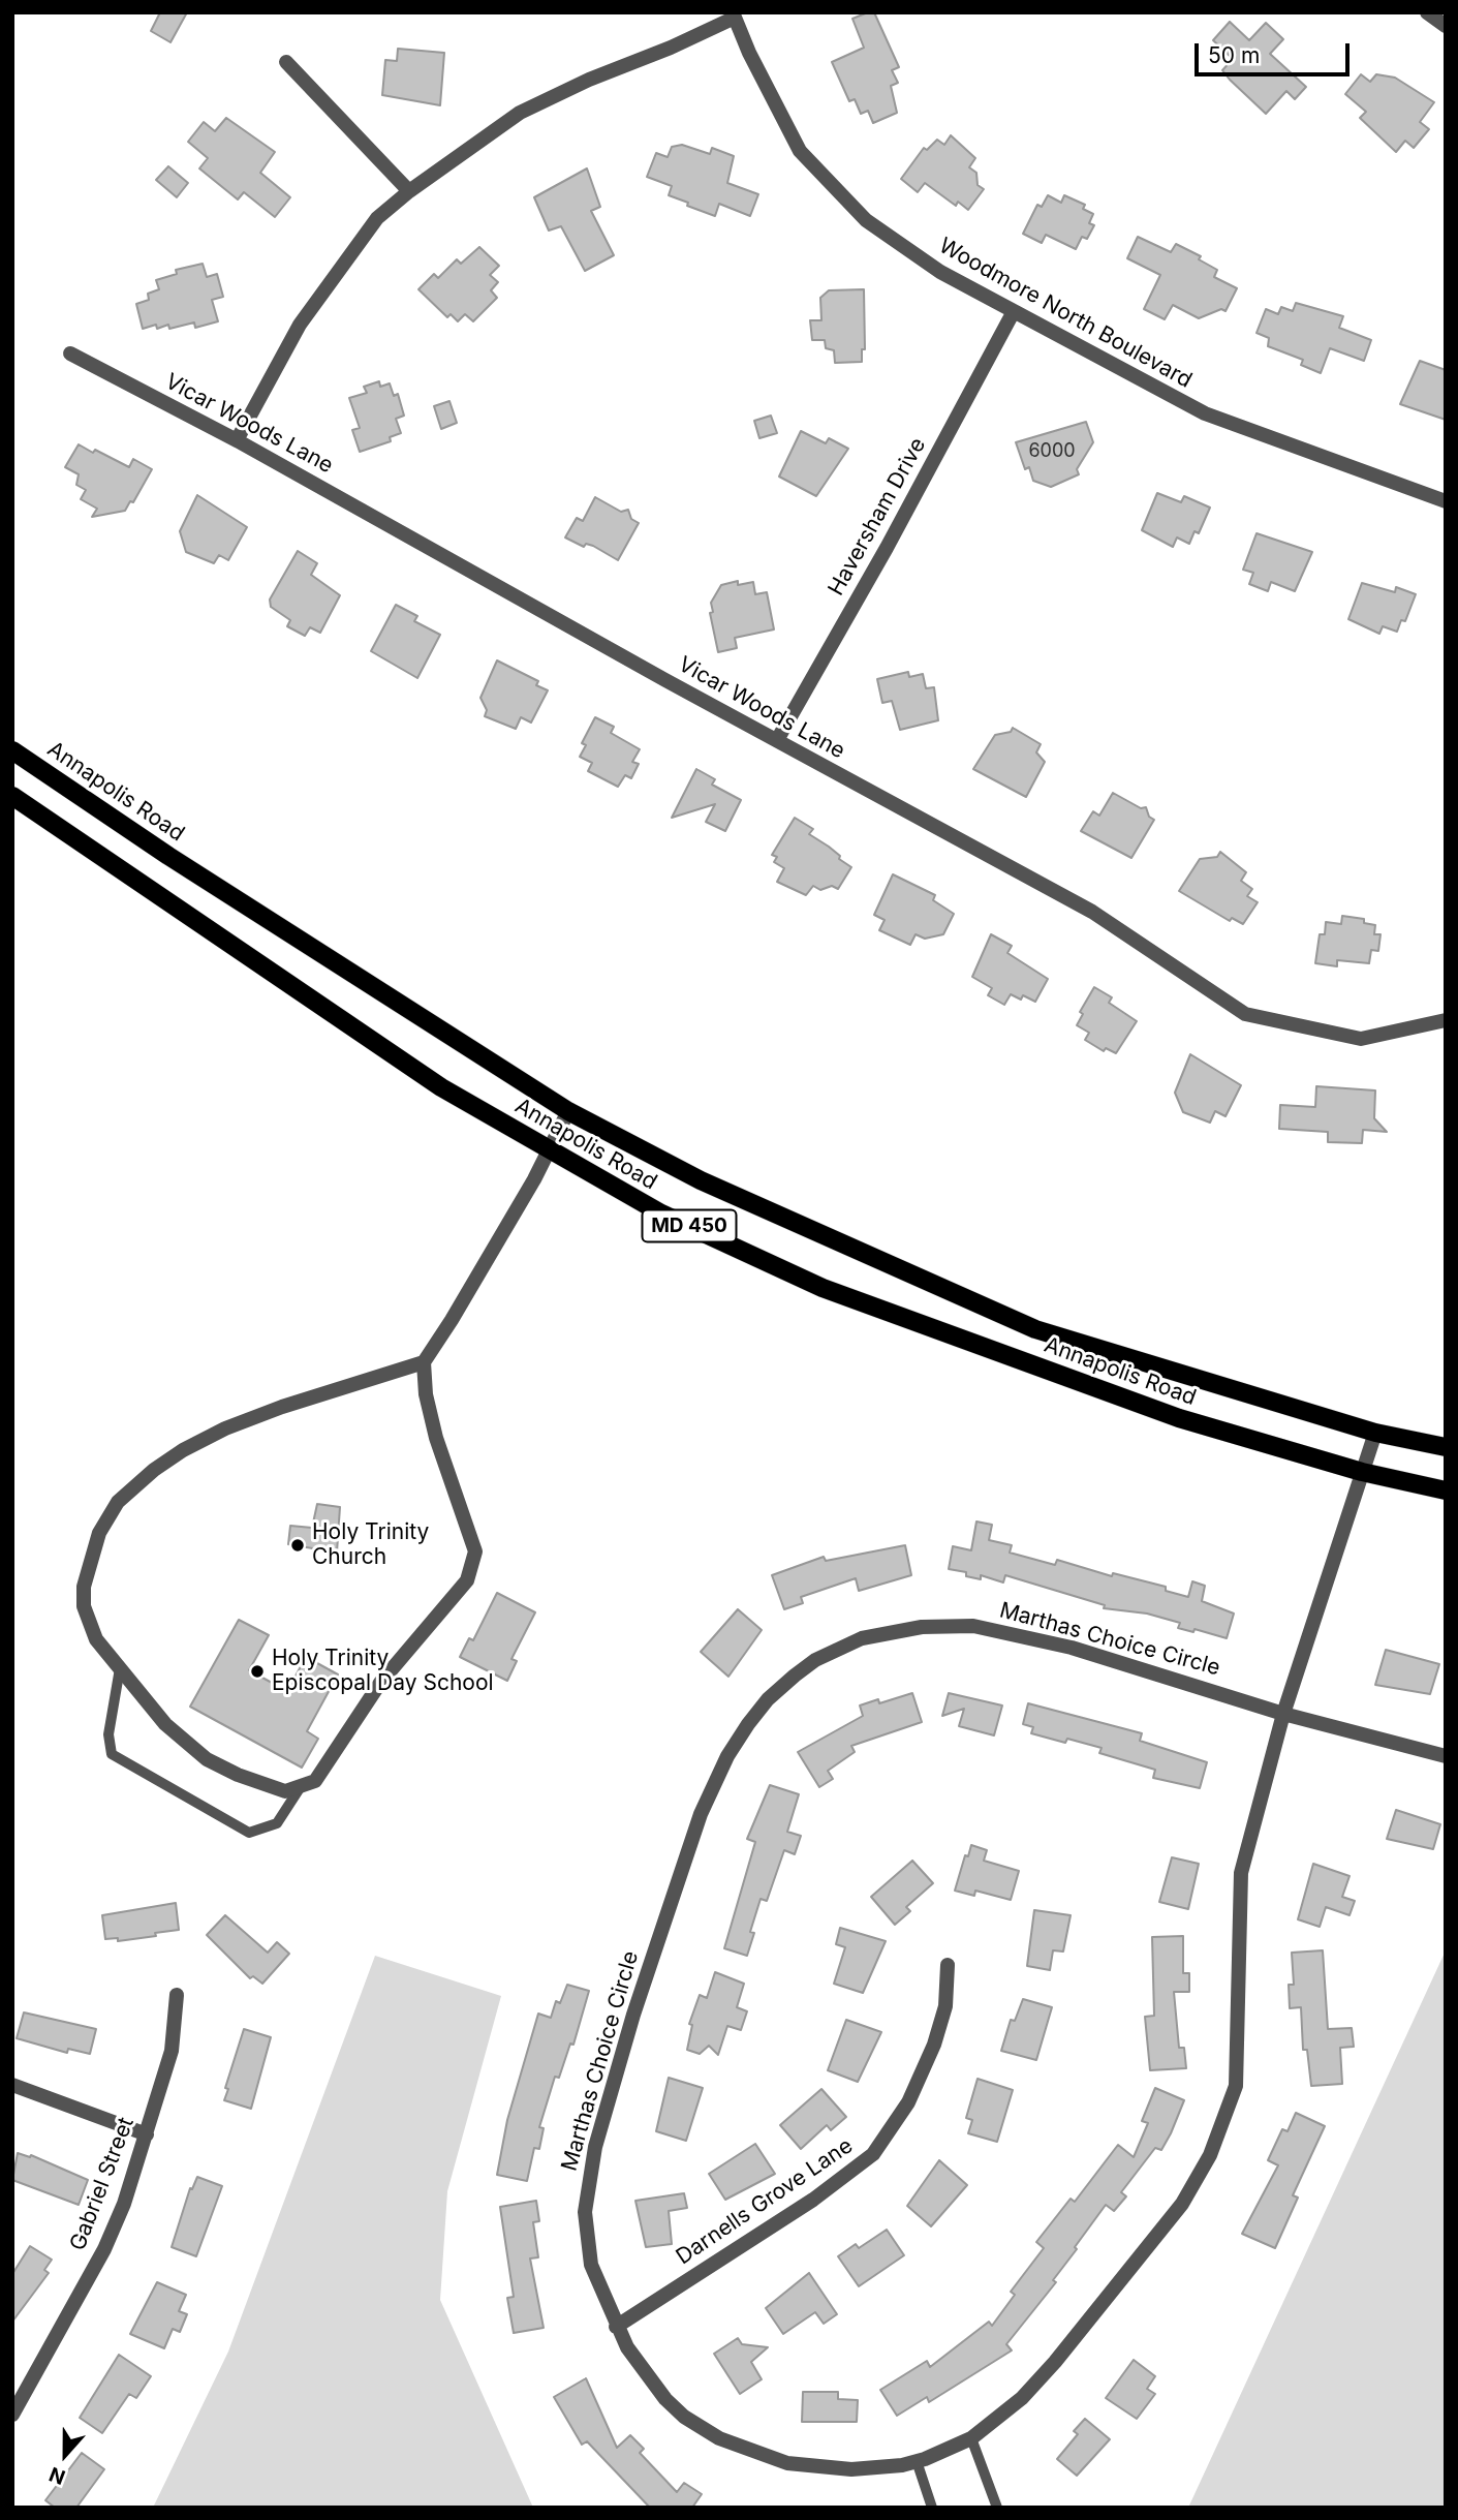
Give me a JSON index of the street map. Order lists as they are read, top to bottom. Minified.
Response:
{"streets":{"main road":["Annapolis Road","MD 450"],"street":["Woodmore North Boulevard","Vicar Woods Lane","Haversham Drive","Marthas Choice Circle","Gabriel Street","Darnells Grove Lane"]},"crossings":[["Woodmore North Boulevard","Haversham Drive"],["Vicar Woods Lane","Haversham Drive"],["Annapolis Road","Marthas Choice Circle"],["Marthas Choice Circle","Darnells Grove Lane"]],"places":["Holy Trinity Church","Holy Trinity Episcopal Day School"],"house_numbers":["6000"],"scale_bar":"50 m","north":"bottom"}
